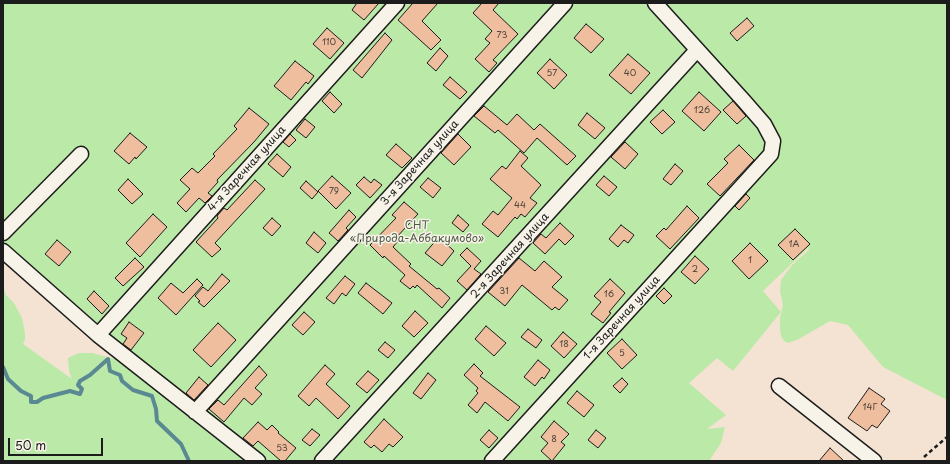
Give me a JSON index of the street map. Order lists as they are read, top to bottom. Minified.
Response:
{"streets":{"street":["3-я Заречная улица","4-я Заречная улица","2-я Заречная улица","1-я Заречная улица"]},"crossings":[["2-я Заречная улица","1-я Заречная улица"]],"parks":["СНТ «Природа-Аббакумово»"],"house_numbers":["73","110","57","40","126","79","44","1А","1","2","31","16","18","5","14Г","8","53"],"scale_bar":"50 m"}
